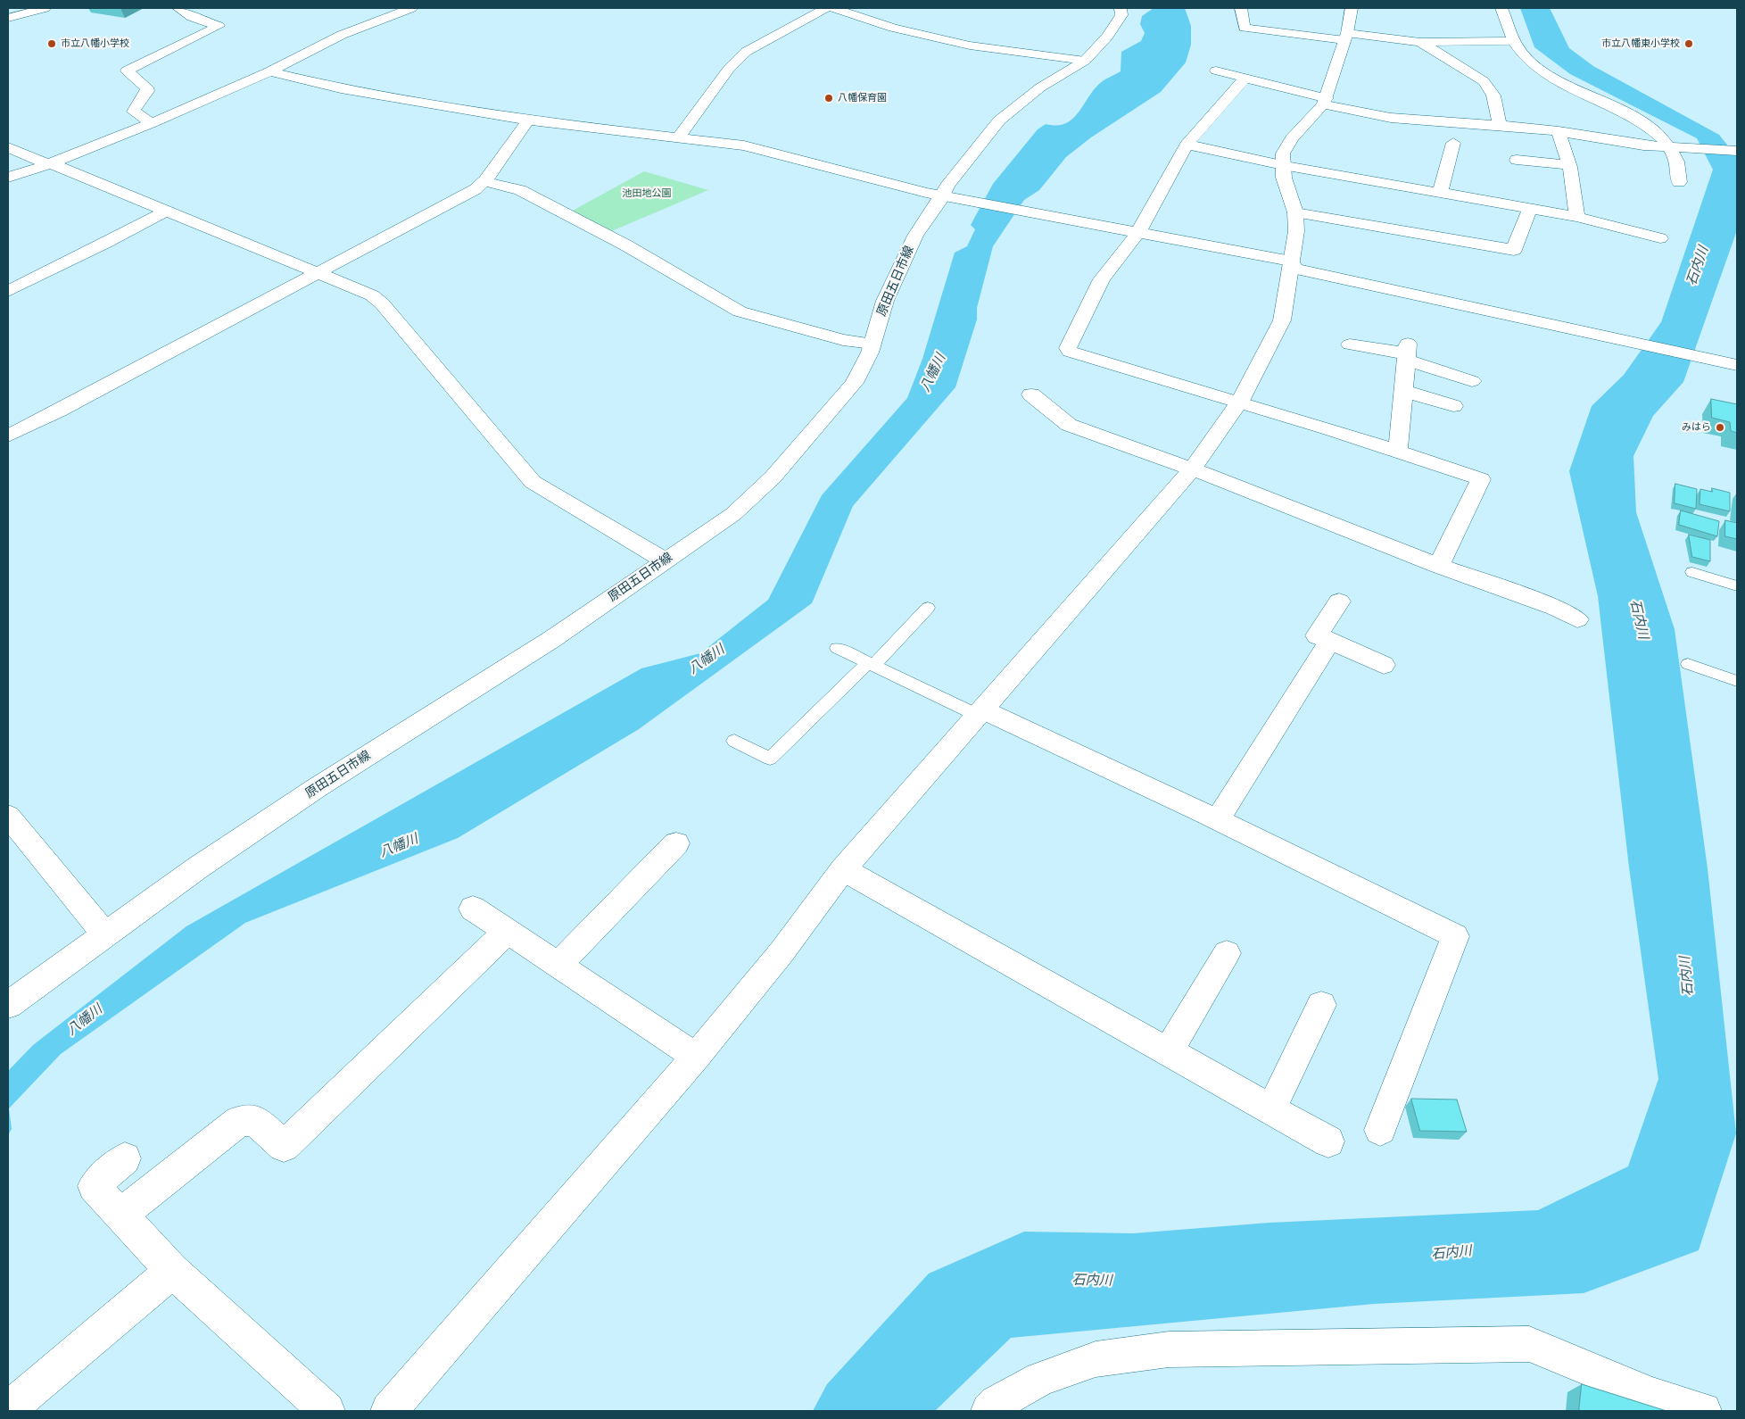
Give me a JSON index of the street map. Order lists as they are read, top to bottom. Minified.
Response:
{"streets":{"street":["原田五日市線"]},"water":["石内川","八幡川"],"parks":["池田地公園"],"places":["市立八幡小学校","市立八幡東小学校","八幡保育園","みはら"]}
